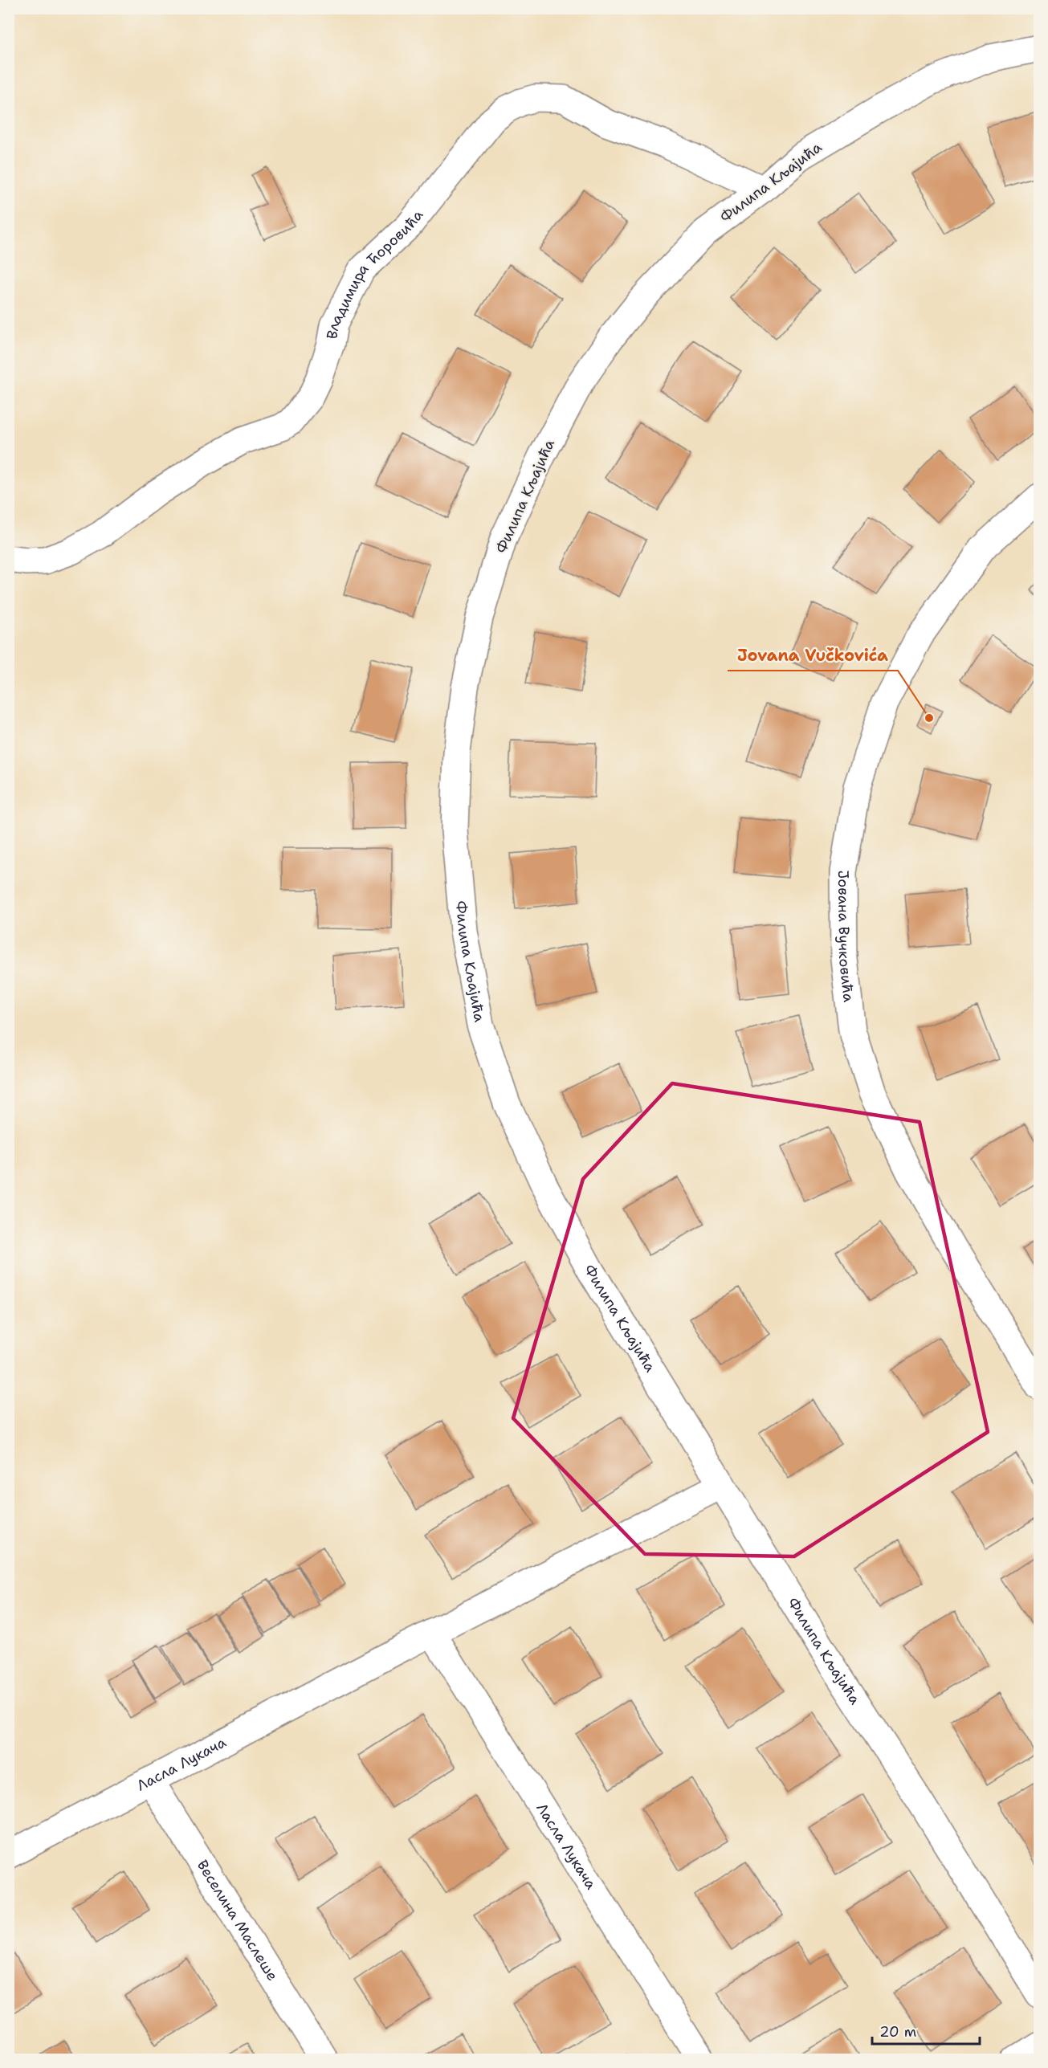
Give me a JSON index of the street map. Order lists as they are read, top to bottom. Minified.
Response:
{"streets":{"street":["Филипа Кљајића","Владимира Ћоровића","Јована Вучковића","Ласла Лукача","Веселина Маслеше"]},"crossings":[["Филипа Кљајића","Владимира Ћоровића"],["Филипа Кљајића","Ласла Лукача"],["Ласла Лукача","Веселина Маслеше"]],"places":["Jovana Vučkovića"],"scale_bar":"20 m"}
